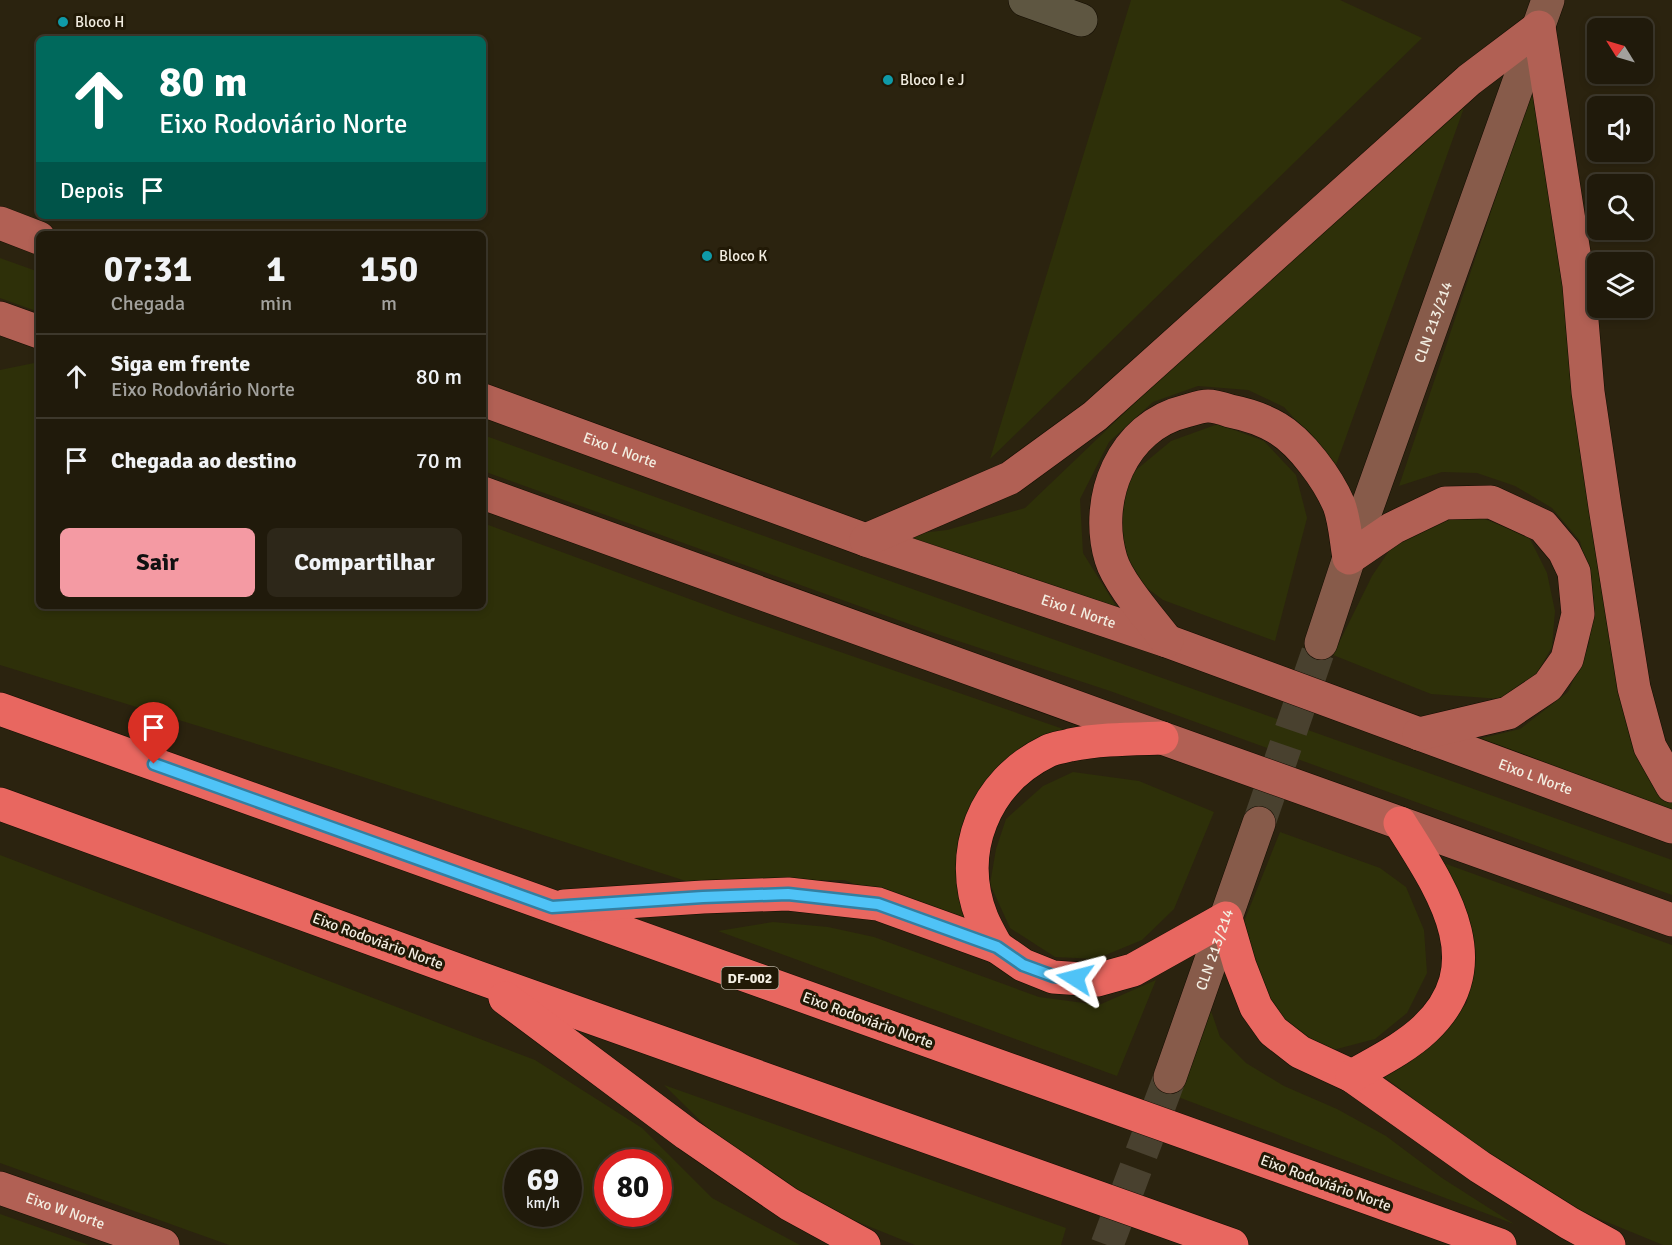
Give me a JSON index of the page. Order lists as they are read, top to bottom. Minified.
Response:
{"streets":{"highway":["Eixo Rodoviário Norte","DF-002"],"main road":["Eixo L Norte","Eixo W Norte"],"street":["CLN 213/214"]},"places":["Bloco H","Bloco I e J","Bloco K"],"north":"top left","page":{"turn":["80 m","Eixo Rodoviário Norte"],"then":"Depois","eta":["07:31","Chegada","1","min","150","m"],"list":[{"name":"Siga em frente","note":"Eixo Rodoviário Norte","value":"80 m"},{"name":"Chegada ao destino","value":"70 m"}],"buttons":["Sair","Compartilhar"],"speed":"69 km/h","limit":"80"}}
